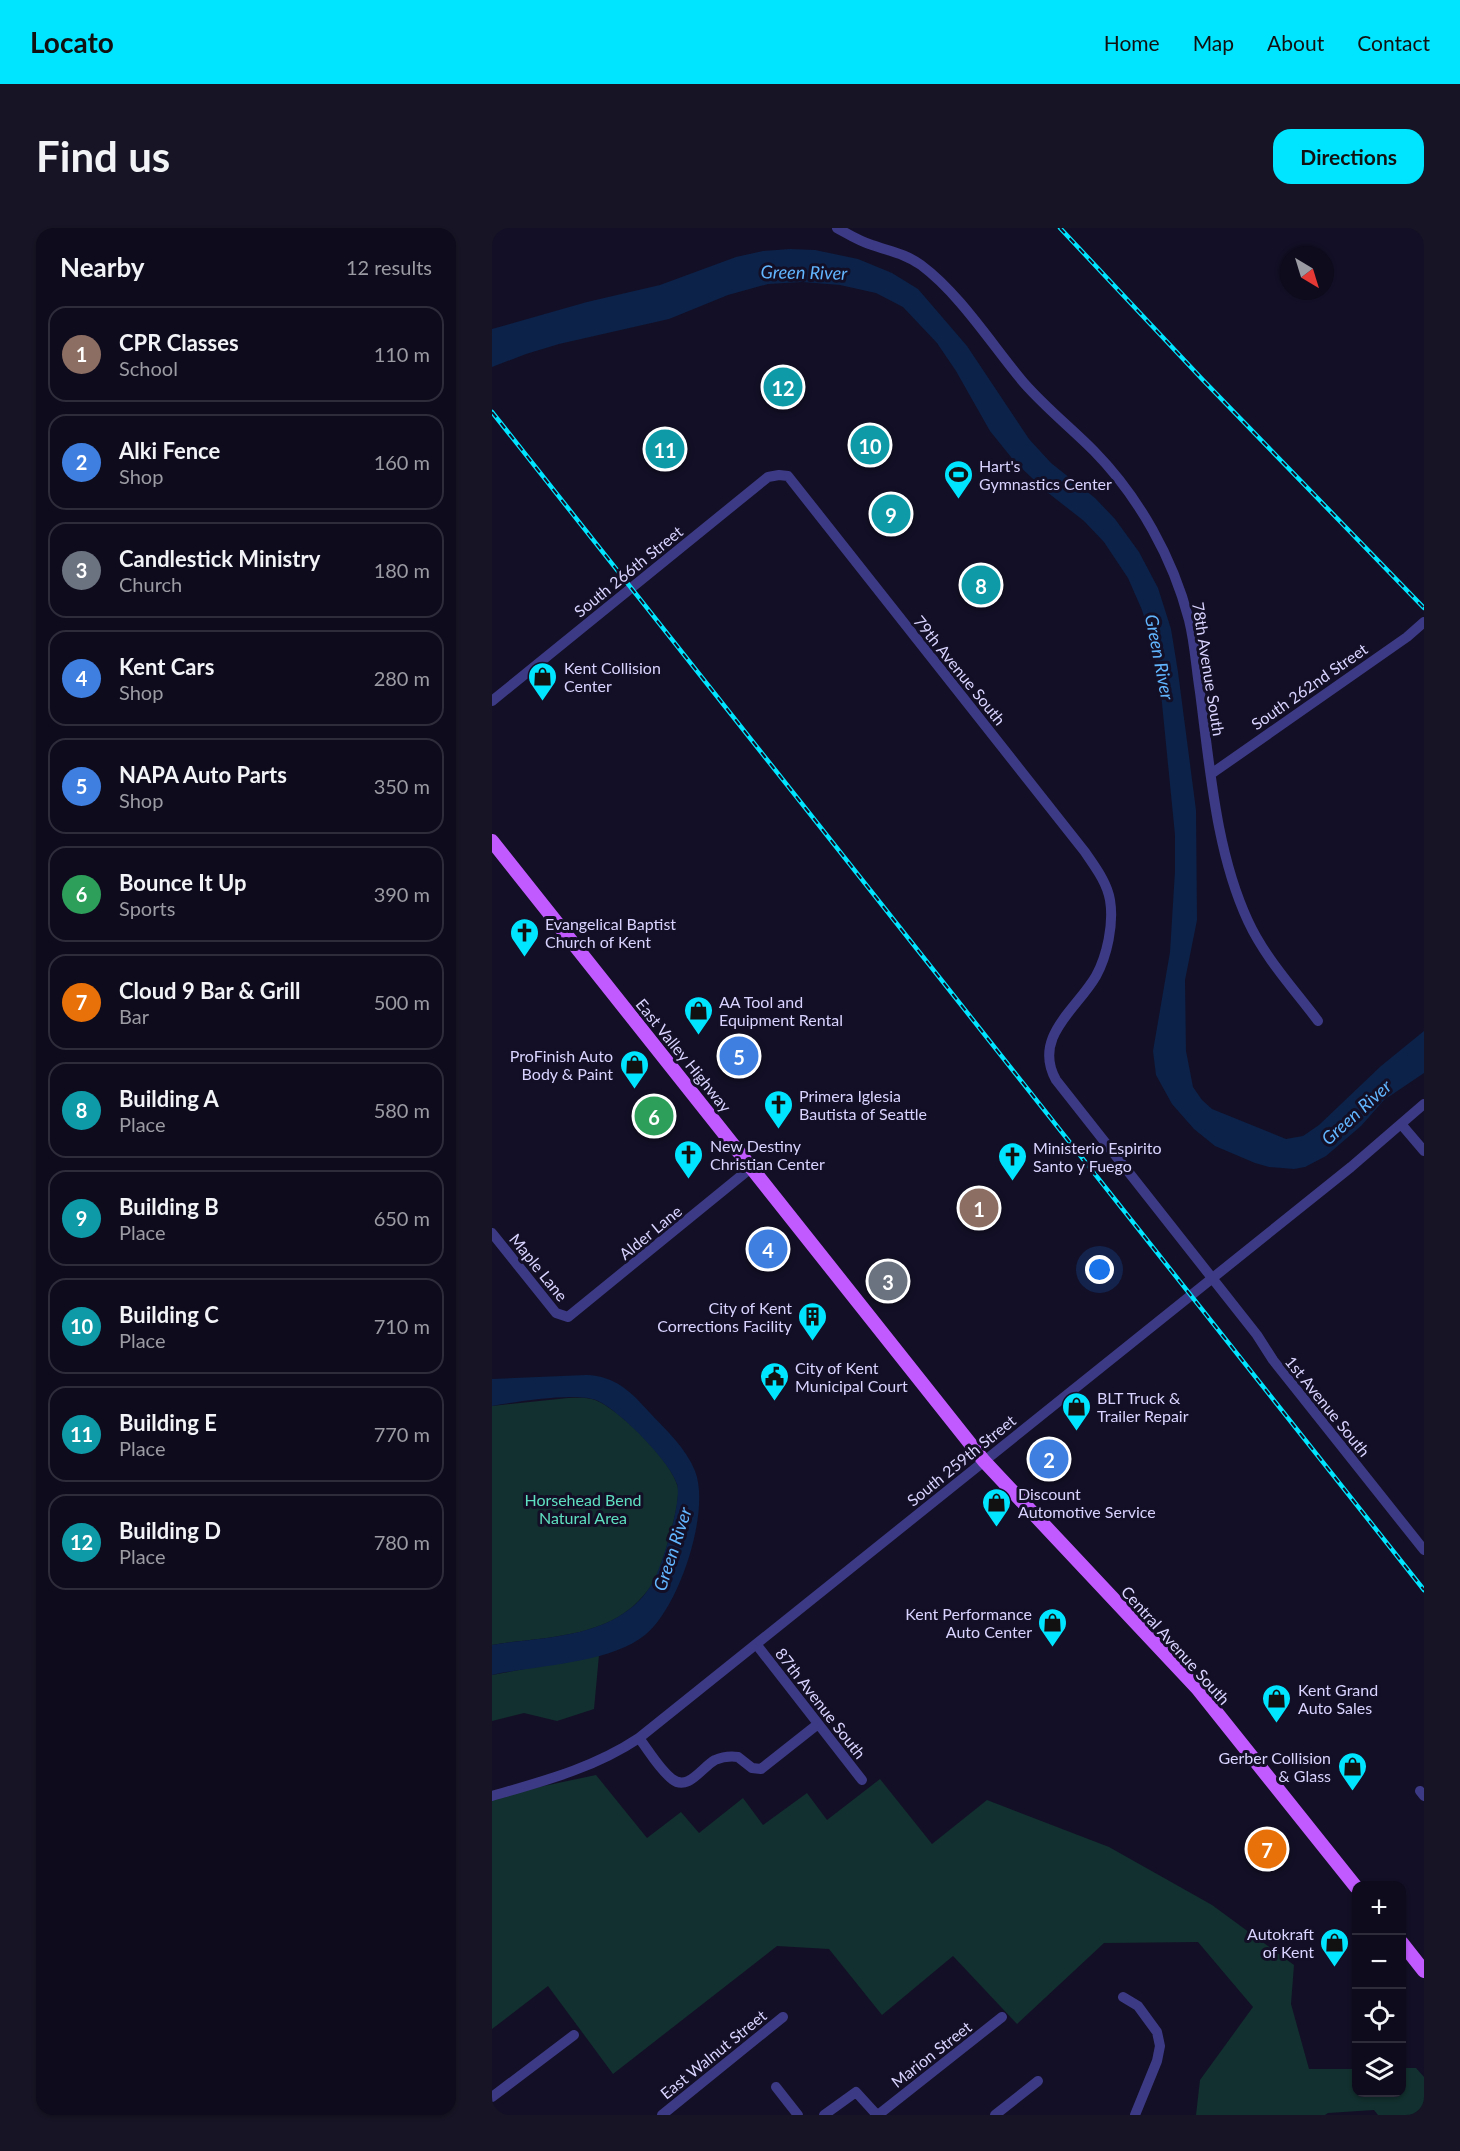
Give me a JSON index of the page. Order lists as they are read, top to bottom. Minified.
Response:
{"streets":{"main road":["East Valley Highway","Central Avenue South"],"street":["South 266th Street","78th Avenue South","79th Avenue South","South 262nd Street","Alder Lane","Maple Lane","1st Avenue South","South 259th Street","87th Avenue South","East Walnut Street","Marion Street"]},"crossings":[["South 266th Street","79th Avenue South"],["78th Avenue South","South 262nd Street"],["79th Avenue South","1st Avenue South"],["East Valley Highway","Alder Lane"],["East Valley Highway","South 259th Street"],["East Valley Highway","Central Avenue South"],["Alder Lane","Maple Lane"],["1st Avenue South","South 259th Street"],["South 259th Street","Central Avenue South"],["South 259th Street","87th Avenue South"]],"water":["Green River"],"parks":["Horsehead Bend Natural Area"],"places":{"sports":["Hart's Gymnastics Center"],"shop":["Kent Collision Center","AA Tool and Equipment Rental","ProFinish Auto Body & Paint","BLT Truck & Trailer Repair","Discount Automotive Service","Kent Performance Auto Center","Kent Grand Auto Sales","Gerber Collision & Glass","Autokraft of Kent"],"church":["Evangelical Baptist Church of Kent","Primera Iglesia Bautista of Seattle","New Destiny Christian Center","Ministerio Espirito Santo y Fuego"],"building":["City of Kent Corrections Facility"],"public building":["City of Kent Municipal Court"]},"north":"bottom right","page":{"header":"Locato","nav":["Home","Map","About","Contact"],"buttons":"Directions","title":"Find us","heading":["Nearby","12 results"],"list":[{"mark":"1","name":"CPR Classes","note":"School","value":"110 m"},{"mark":"2","name":"Alki Fence","note":"Shop","value":"160 m"},{"mark":"3","name":"Candlestick Ministry","note":"Church","value":"180 m"},{"mark":"4","name":"Kent Cars","note":"Shop","value":"280 m"},{"mark":"5","name":"NAPA Auto Parts","note":"Shop","value":"350 m"},{"mark":"6","name":"Bounce It Up","note":"Sports","value":"390 m"},{"mark":"7","name":"Cloud 9 Bar & Grill","note":"Bar","value":"500 m"},{"mark":"8","name":"Building A","note":"Place","value":"580 m"},{"mark":"9","name":"Building B","note":"Place","value":"650 m"},{"mark":"10","name":"Building C","note":"Place","value":"710 m"},{"mark":"11","name":"Building E","note":"Place","value":"770 m"},{"mark":"12","name":"Building D","note":"Place","value":"780 m"}],"pins":["12","10","11","9","8","5","6","1","4","3","2","7"],"map_buttons":["+","−"]}}
